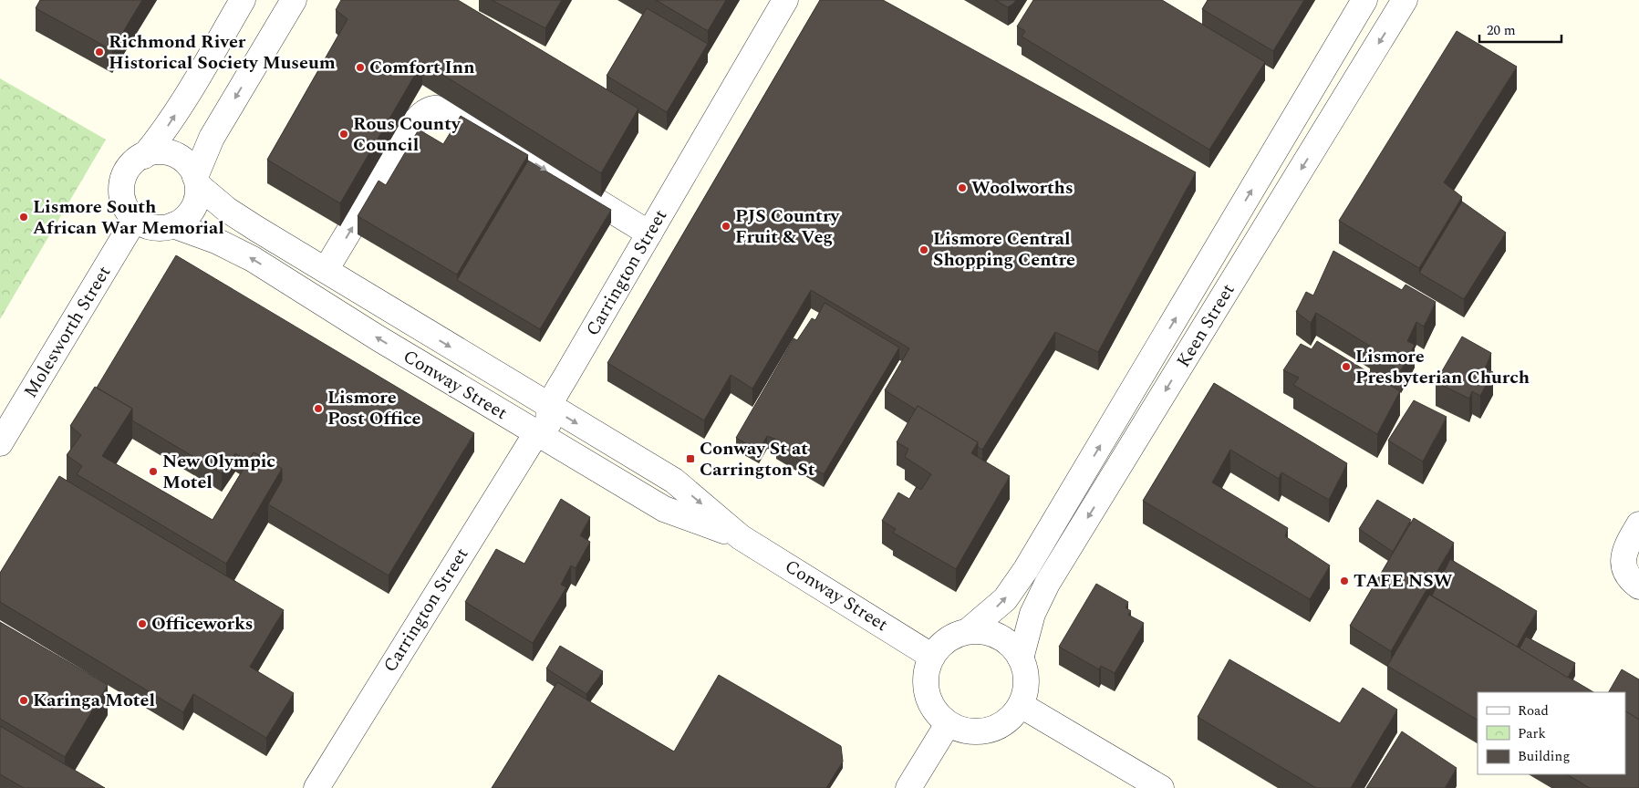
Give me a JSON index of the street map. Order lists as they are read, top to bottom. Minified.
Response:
{"streets":{"street":["Carrington Street","Keen Street","Molesworth Street","Conway Street"]},"crossings":[["Carrington Street","Conway Street"],["Keen Street","Conway Street"],["Molesworth Street","Conway Street"]],"places":{"other":["Richmond River Historical Society Museum","Comfort Inn","Rous County Council","Woolworths","Lismore South African War Memorial","PJS Country Fruit & Veg","Lismore Central Shopping Centre","Lismore Presbyterian Church","Lismore Post Office","New Olympic Motel","TAFE NSW","Officeworks","Karinga Motel"],"transit":["Conway St at Carrington St"]},"legend":["Road","Park","Building"],"scale_bar":"20 m"}
